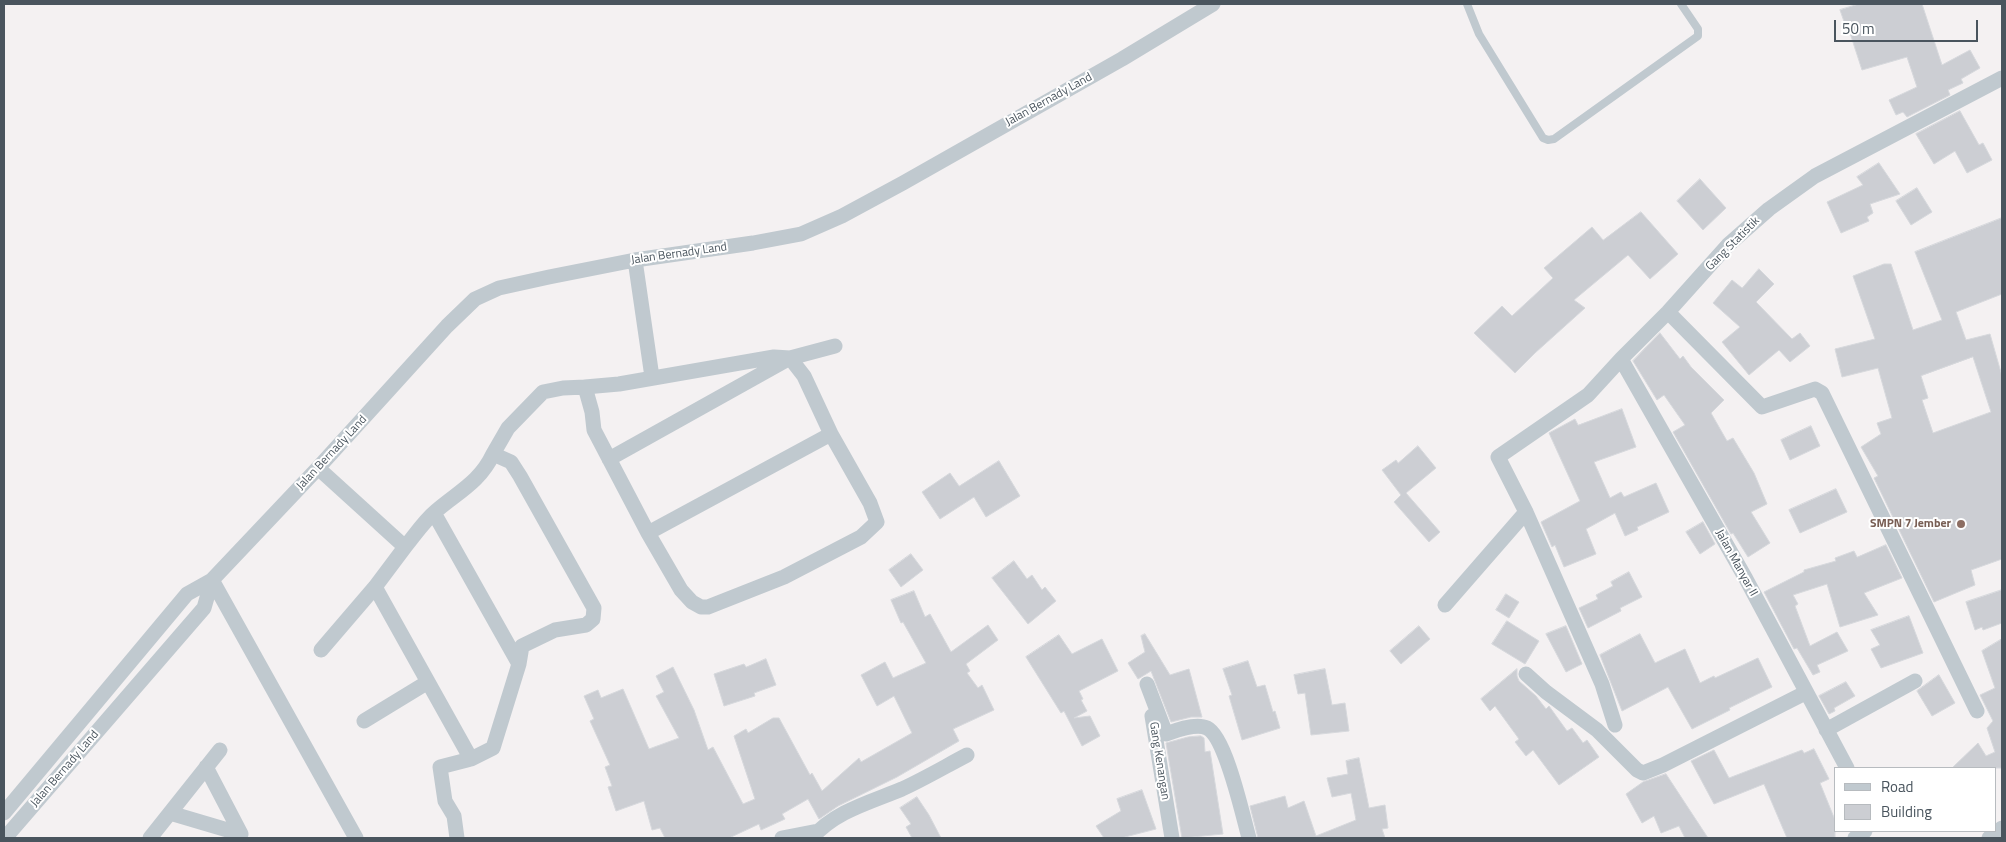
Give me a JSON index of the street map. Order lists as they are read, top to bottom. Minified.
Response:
{"streets":{"street":["Jalan Bernady Land","Gang Statistik","Jalan Manyar II","Gang Kenangan"]},"crossings":[["Gang Statistik","Jalan Manyar II"]],"places":["SMPN 7 Jember"],"legend":["Road","Building"],"scale_bar":"50 m"}
